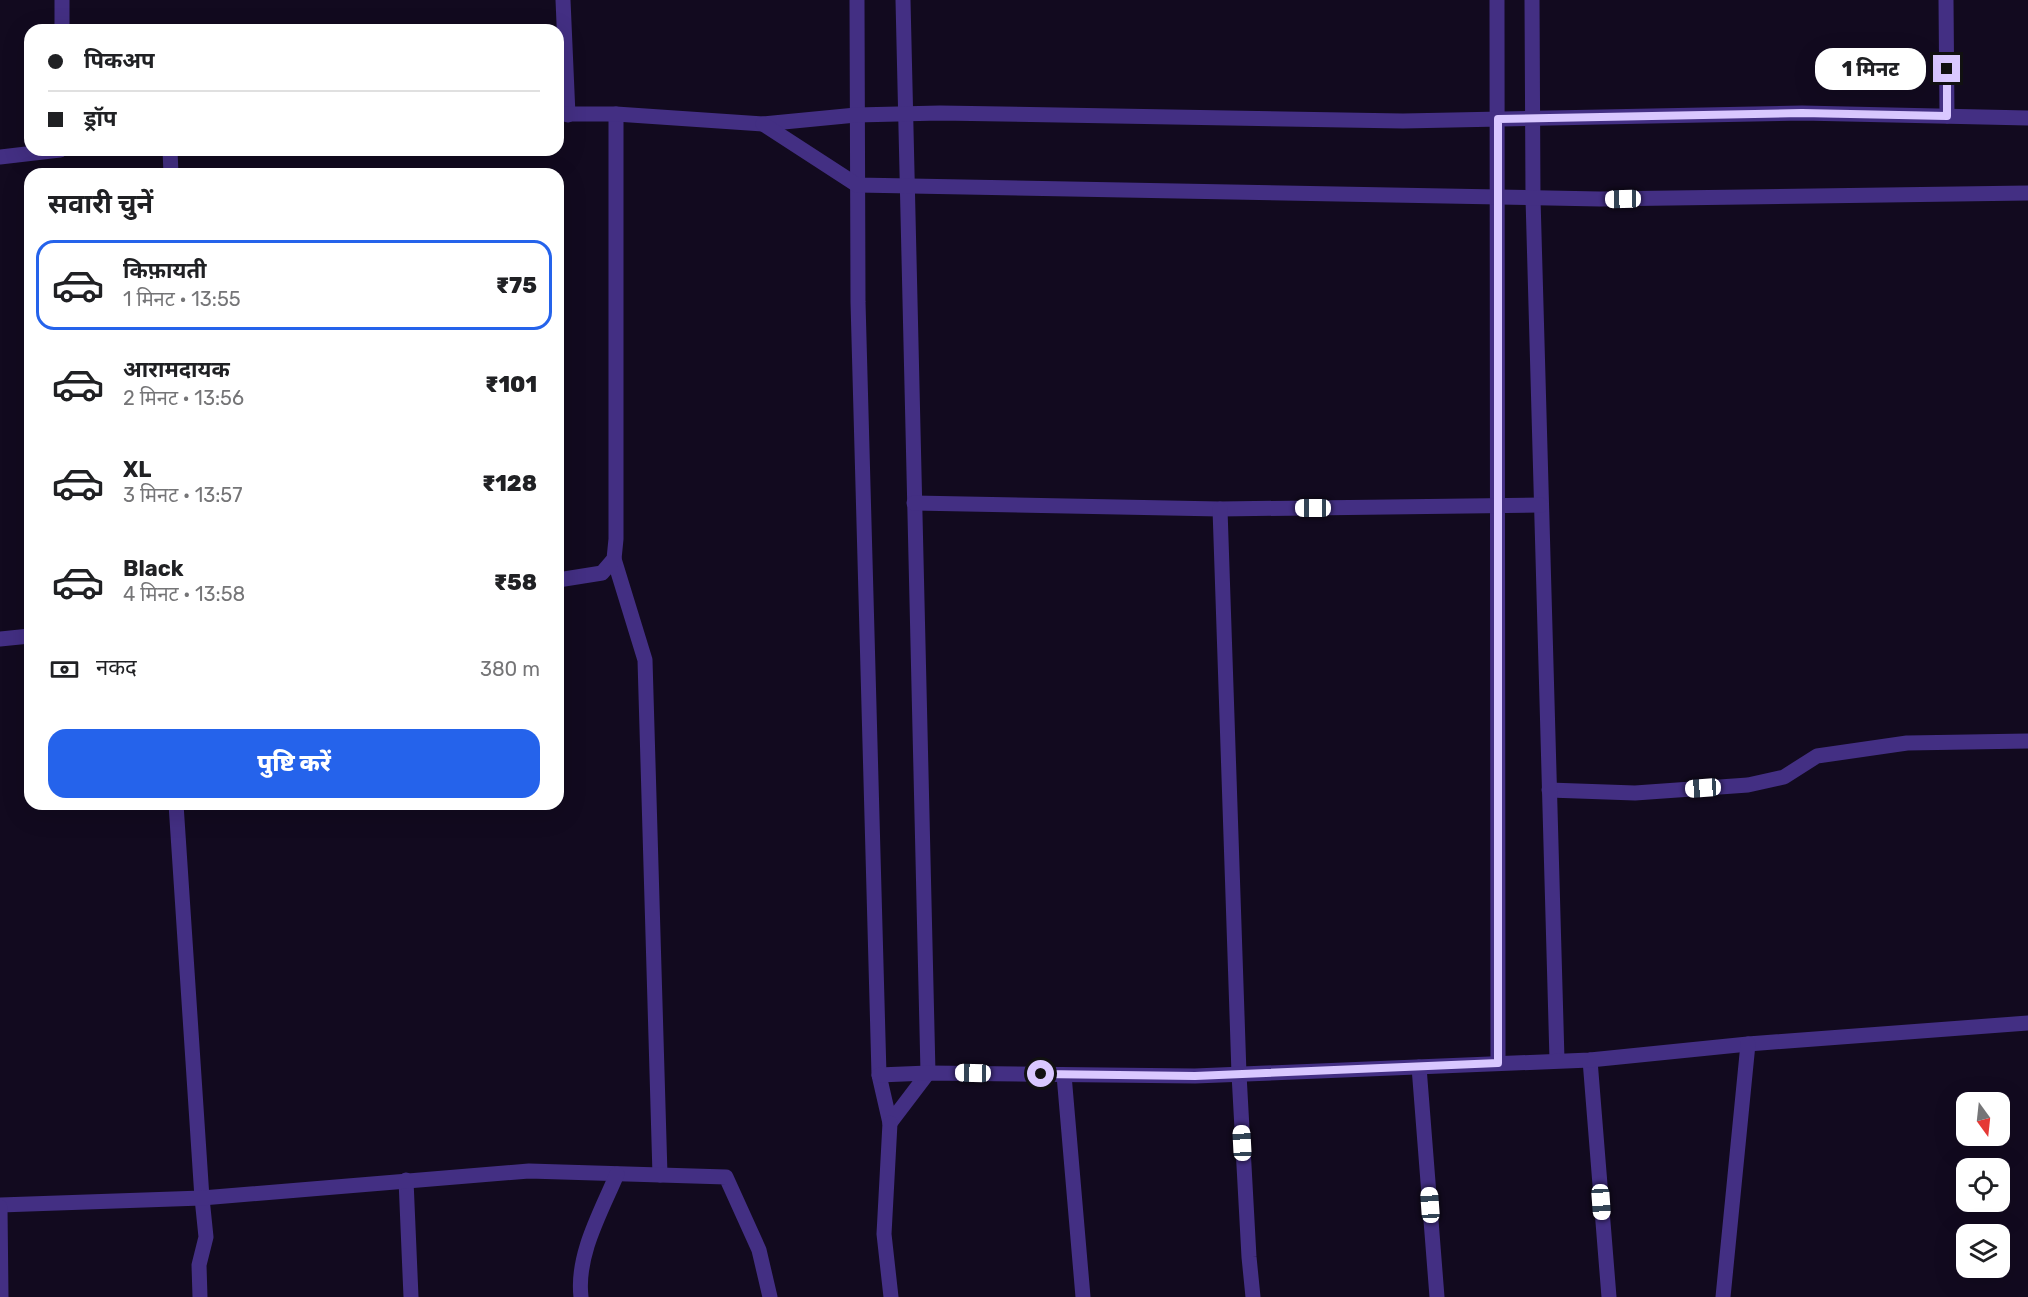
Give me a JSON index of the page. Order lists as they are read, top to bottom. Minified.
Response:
{"north":"bottom","page":{"banner":["पिकअप","ड्रॉप"],"bubble":"1 मिनट","heading":"सवारी चुनें","list":[{"name":"किफ़ायती","note":"1 मिनट · 13:55","value":"₹75"},{"name":"आरामदायक","note":"2 मिनट · 13:56","value":"₹101"},{"name":"XL","note":"3 मिनट · 13:57","value":"₹128"},{"name":"Black","note":"4 मिनट · 13:58","value":"₹58"}],"pay":["नकद","380 m"],"buttons":"पुष्टि करें"}}
